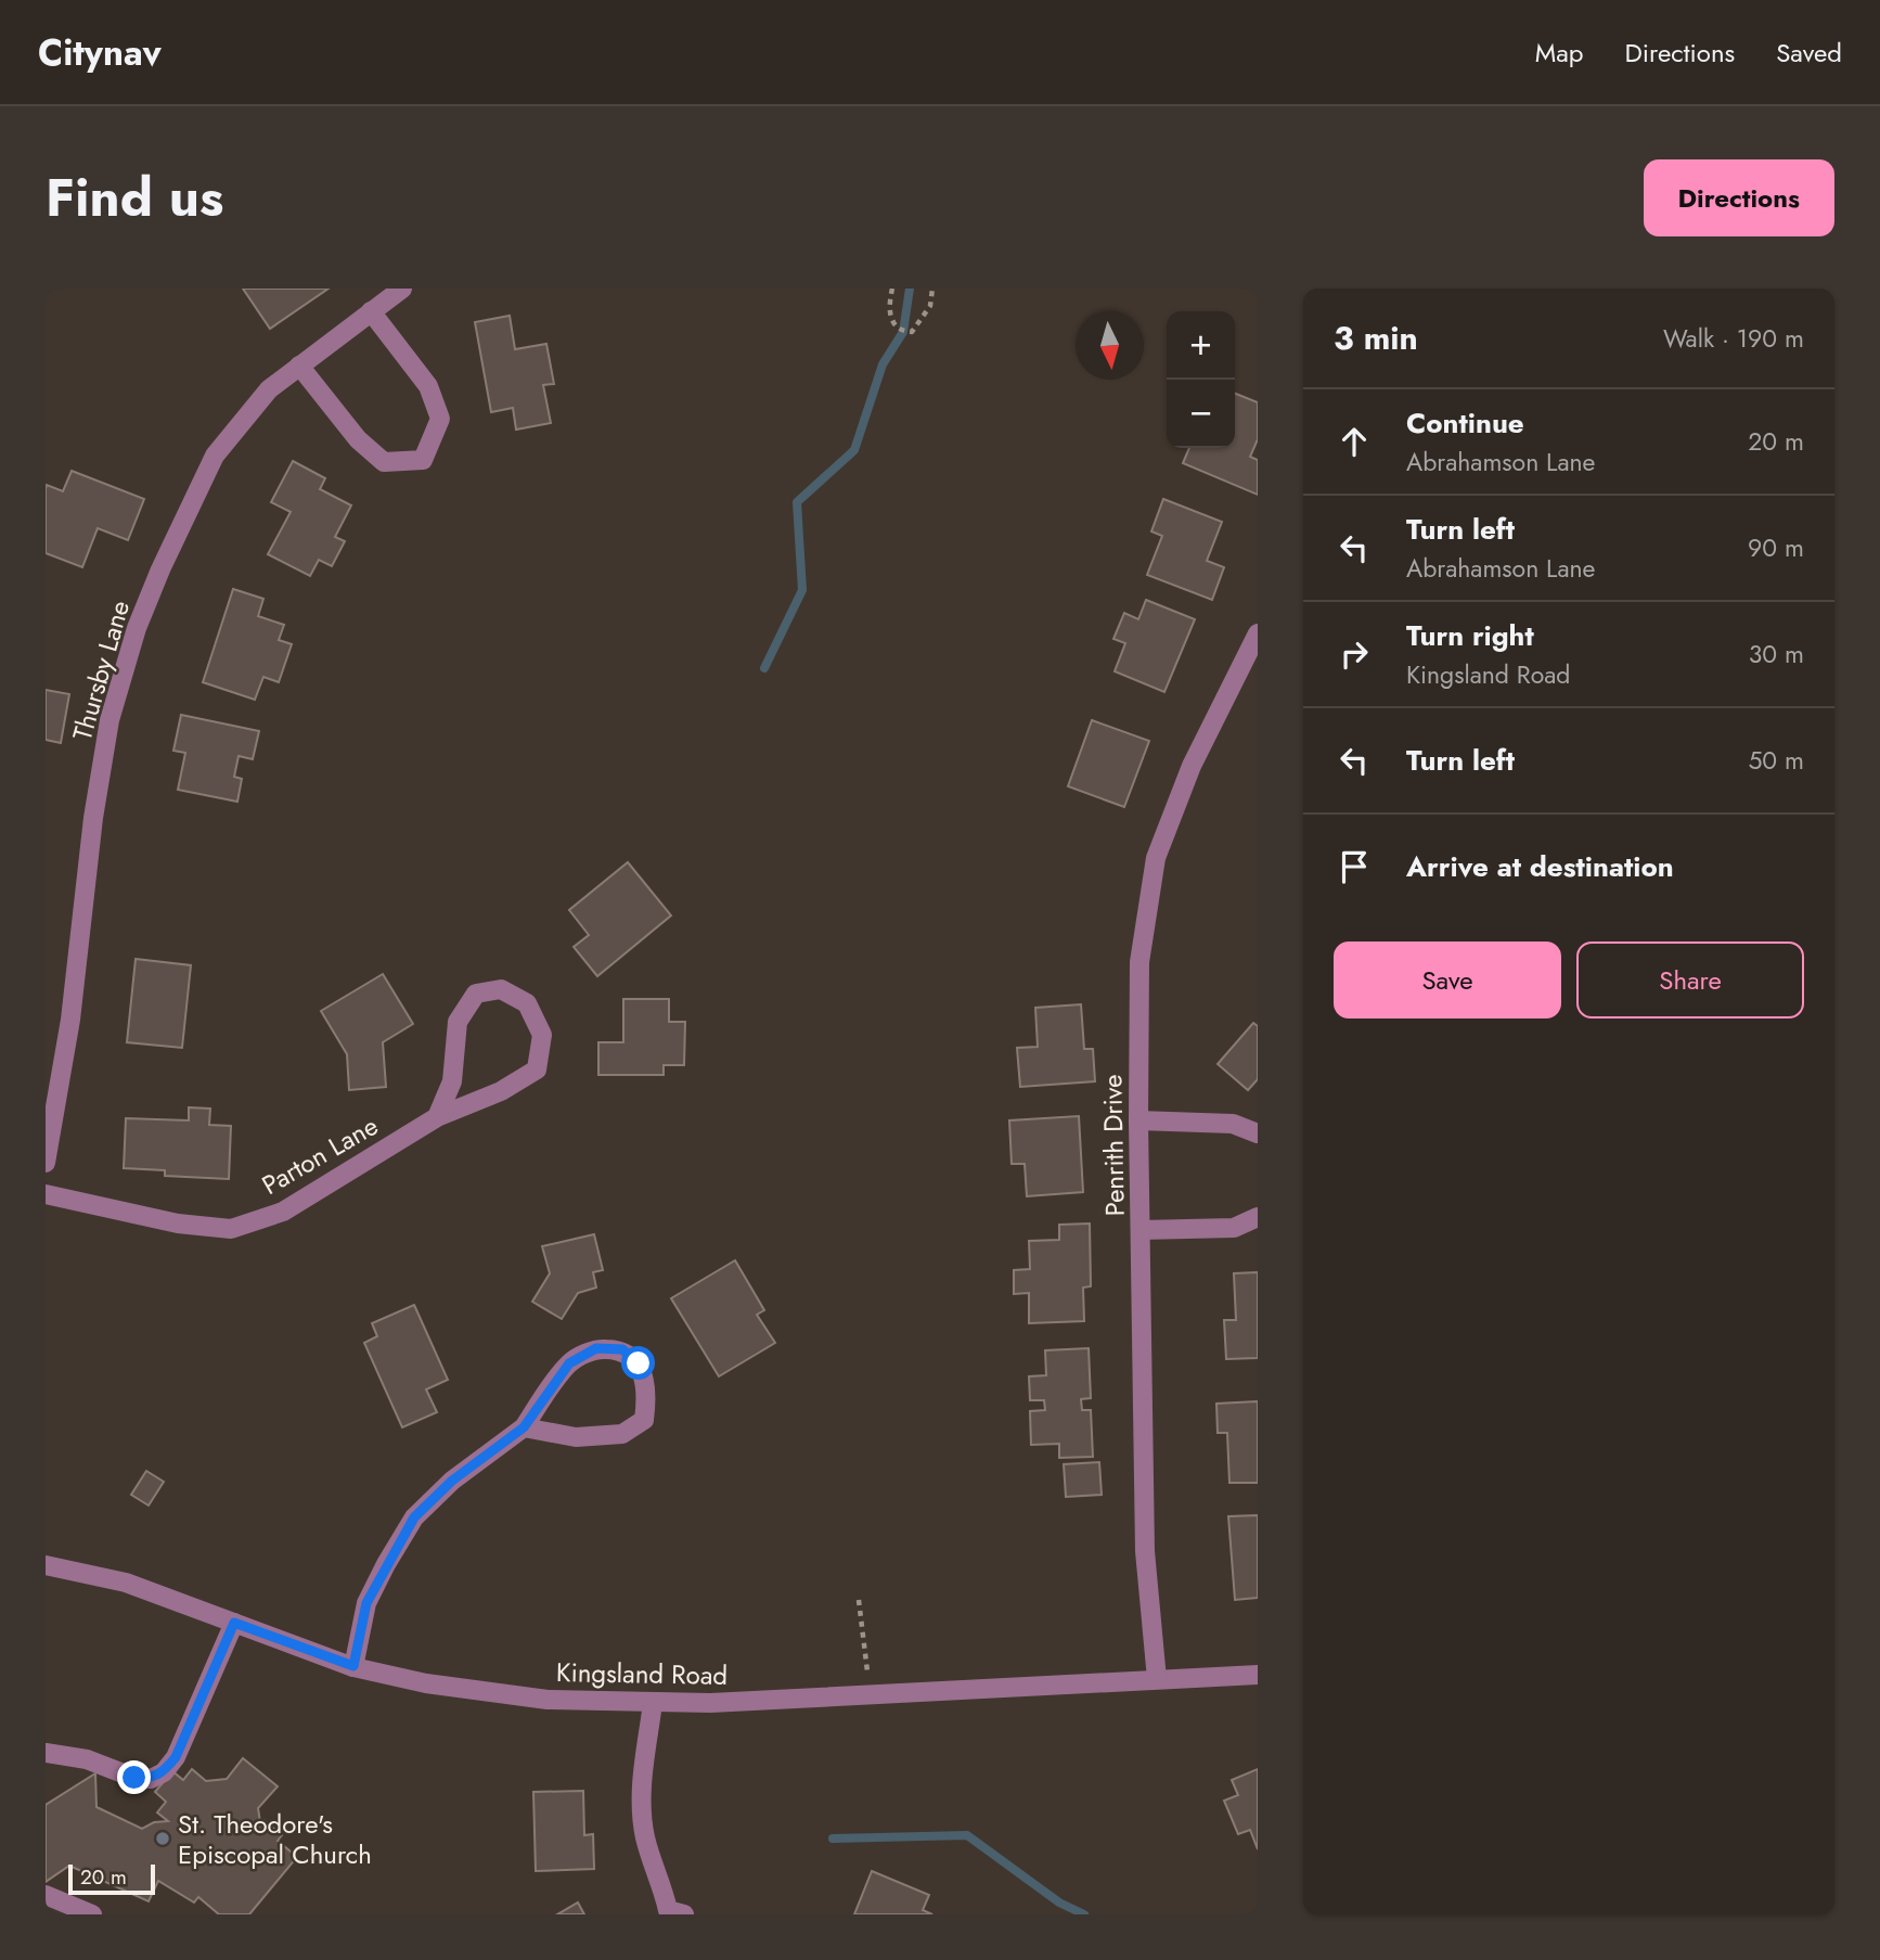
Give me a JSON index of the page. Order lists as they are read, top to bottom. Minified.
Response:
{"streets":{"street":["Thursby Lane","Penrith Drive","Parton Lane","Kingsland Road"]},"crossings":[["Penrith Drive","Kingsland Road"]],"places":["St. Theodore's Episcopal Church"],"scale_bar":"20 m","north":"bottom","page":{"header":"Citynav","nav":["Map","Directions","Saved"],"title":"Find us","buttons":["Directions",["Save","Share"]],"heading":["3 min","Walk · 190 m"],"map_buttons":["+","−"],"list":[["Continue","Abrahamson Lane","20 m"],["Turn left","Abrahamson Lane","90 m"],["Turn right","Kingsland Road","30 m"],["Turn left","50 m"],"Arrive at destination"],"scale":"20 m"}}
